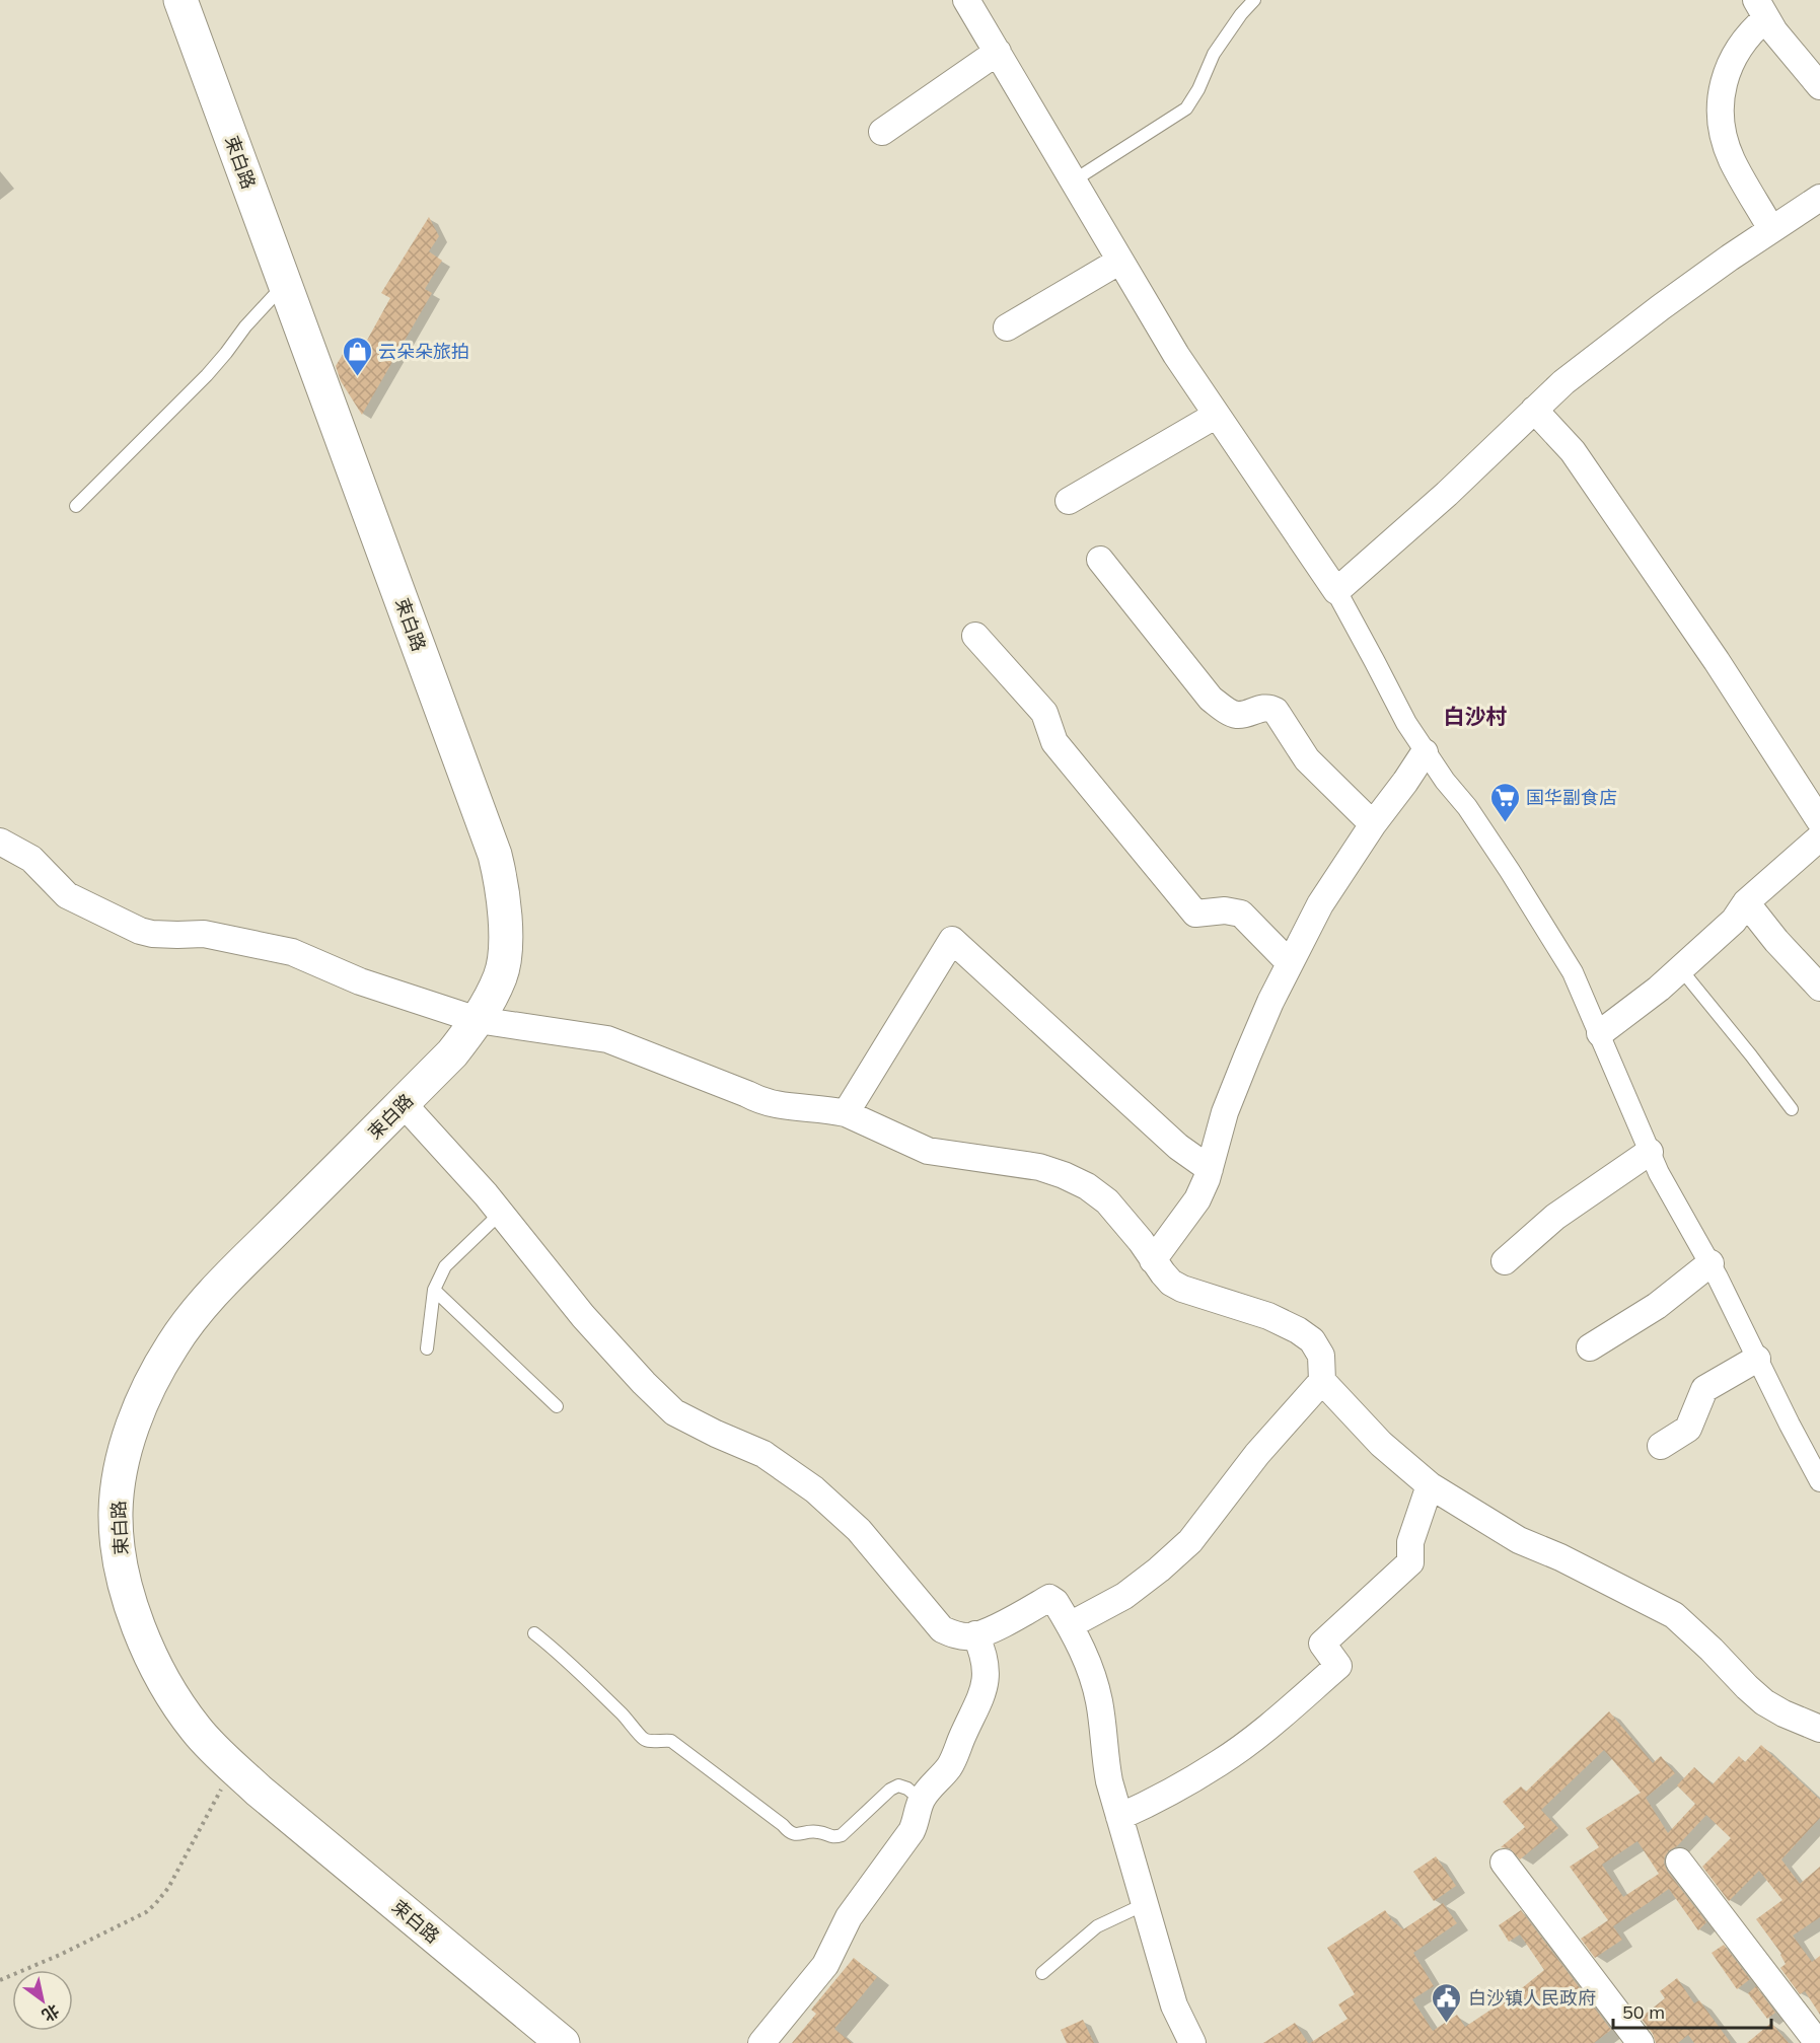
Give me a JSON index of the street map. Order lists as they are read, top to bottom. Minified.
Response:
{"streets":{"main road":["束白路"]},"districts":["白沙村"],"places":{"shop":["云朵朵旅拍"],"supermarket":["国华副食店"],"public building":["白沙镇人民政府"]},"scale_bar":"50 m","north":"bottom right"}
